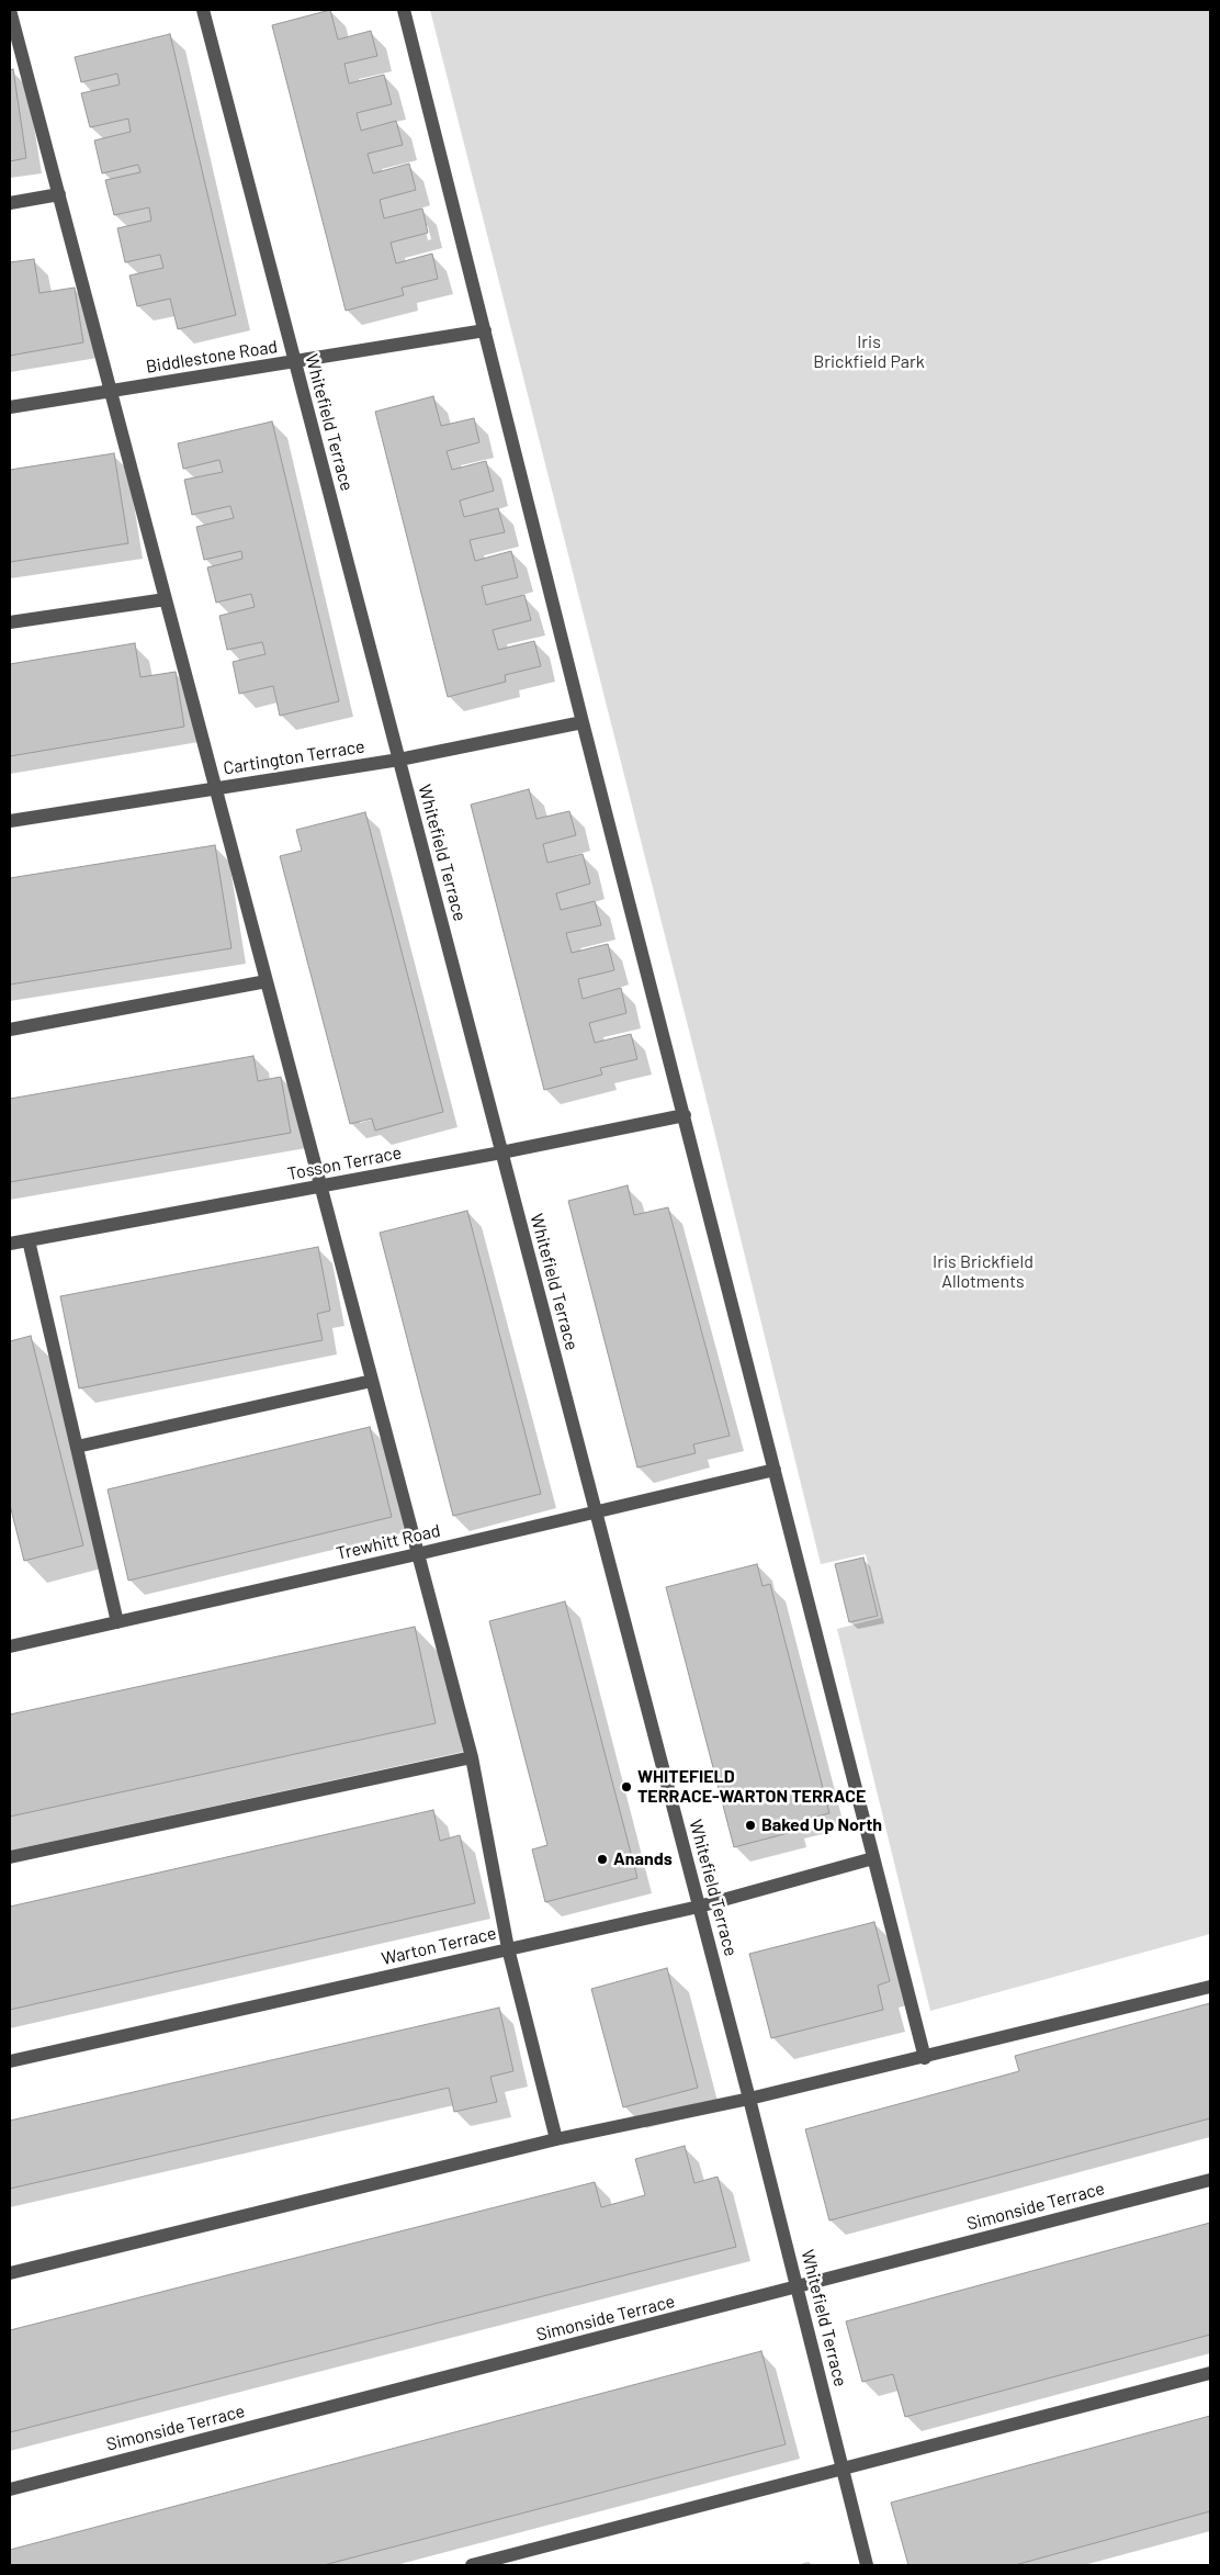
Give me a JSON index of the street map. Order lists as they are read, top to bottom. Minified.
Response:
{"streets":{"street":["Biddlestone Road","Whitefield Terrace","Cartington Terrace","Tosson Terrace","Trewhitt Road","Warton Terrace","Simonside Terrace"]},"crossings":[["Biddlestone Road","Whitefield Terrace"],["Whitefield Terrace","Cartington Terrace"],["Whitefield Terrace","Tosson Terrace"],["Whitefield Terrace","Trewhitt Road"],["Whitefield Terrace","Warton Terrace"],["Whitefield Terrace","Simonside Terrace"]],"parks":["Iris Brickfield Park","Iris Brickfield Allotments"],"places":["WHITEFIELD TERRACE-WARTON TERRACE","Baked Up North","Anands"]}
